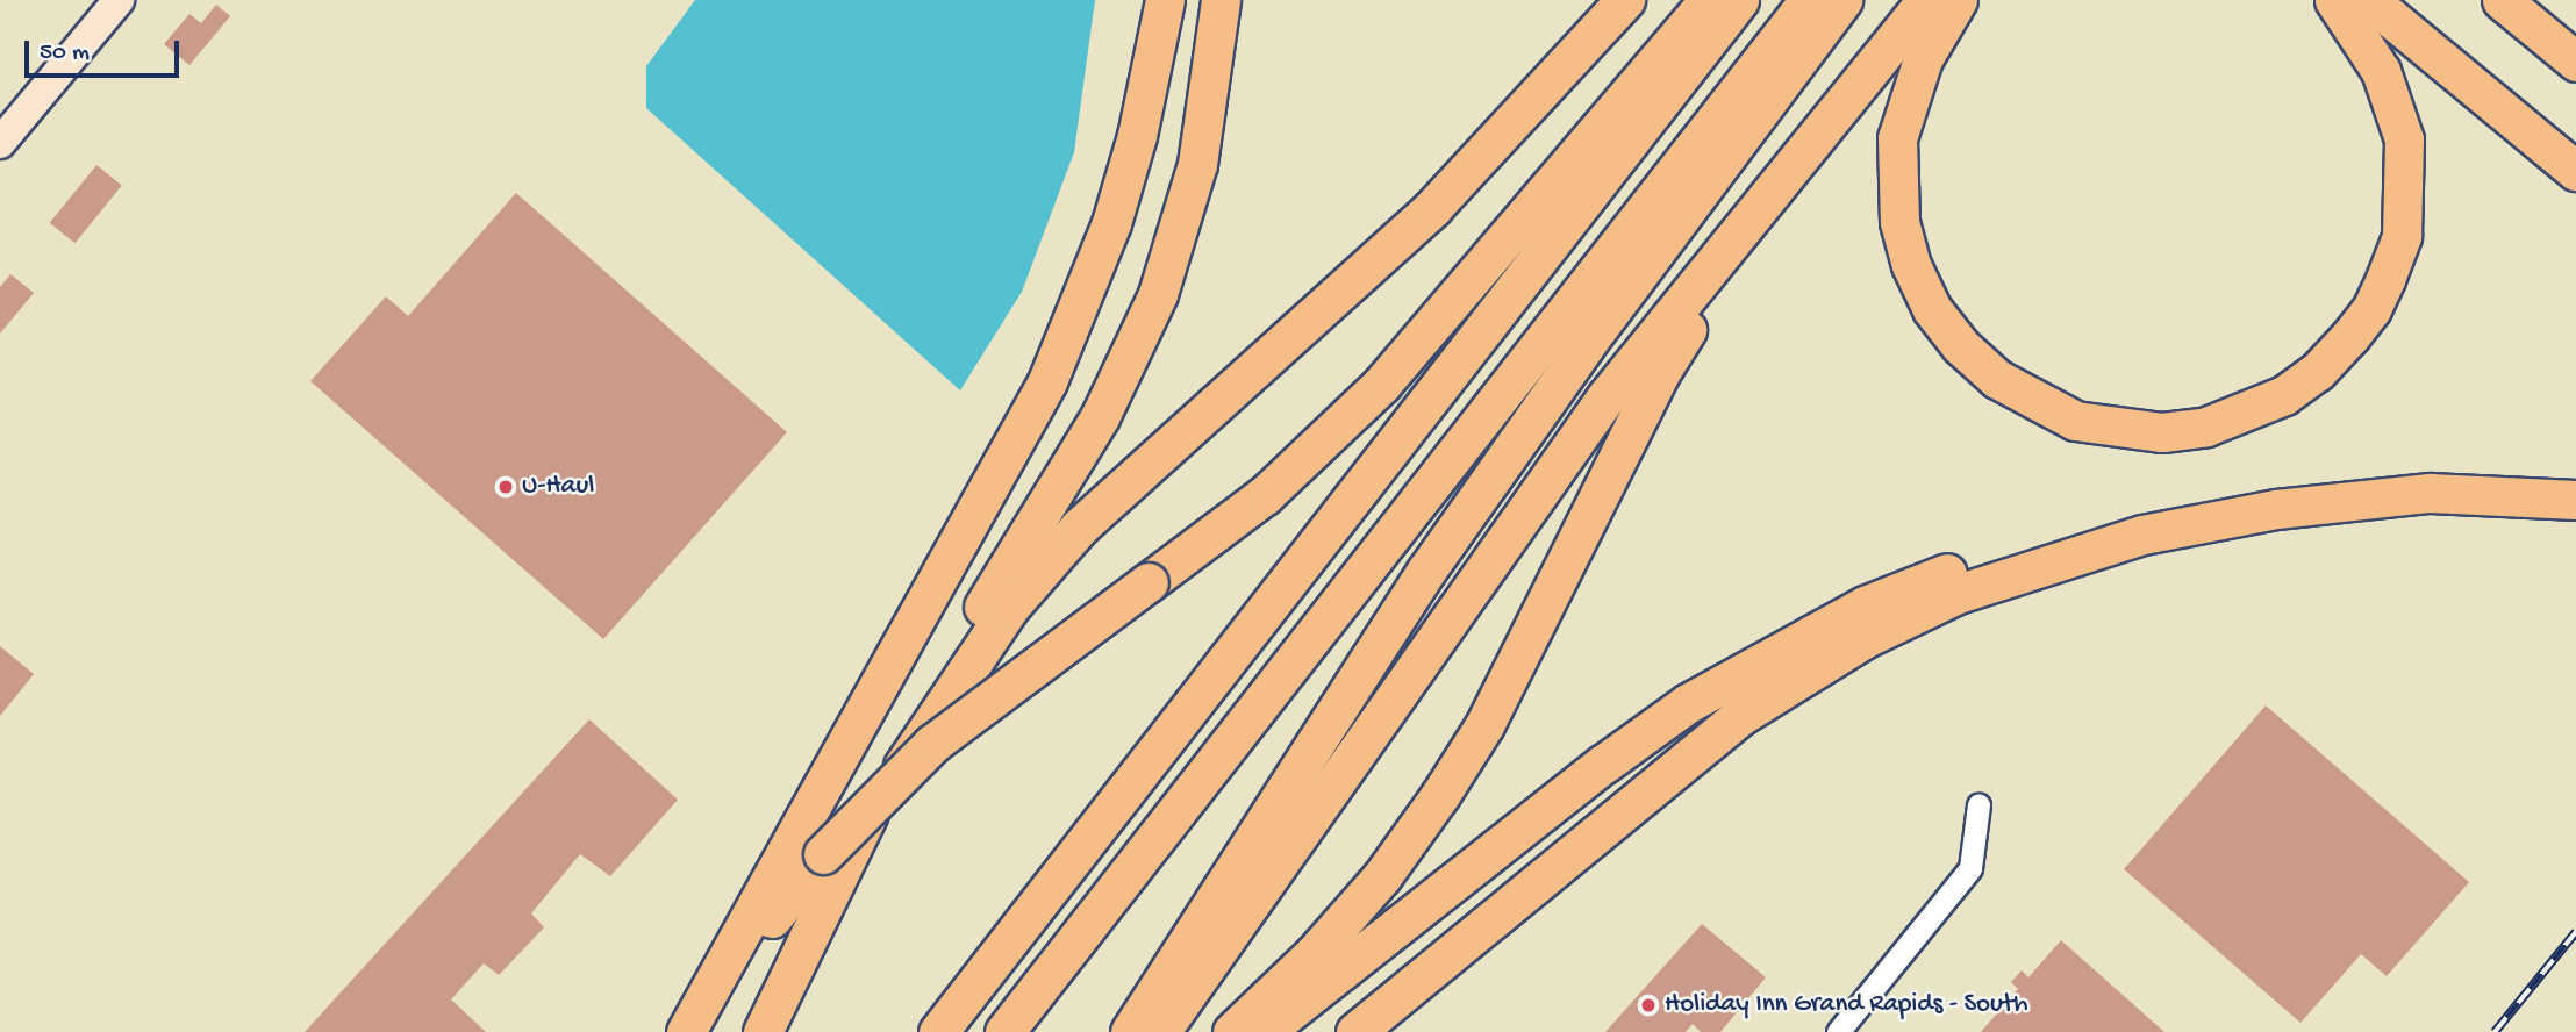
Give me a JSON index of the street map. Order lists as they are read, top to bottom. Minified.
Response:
{"places":["U-Haul","Holiday Inn Grand Rapids - South"],"scale_bar":"50 m"}
